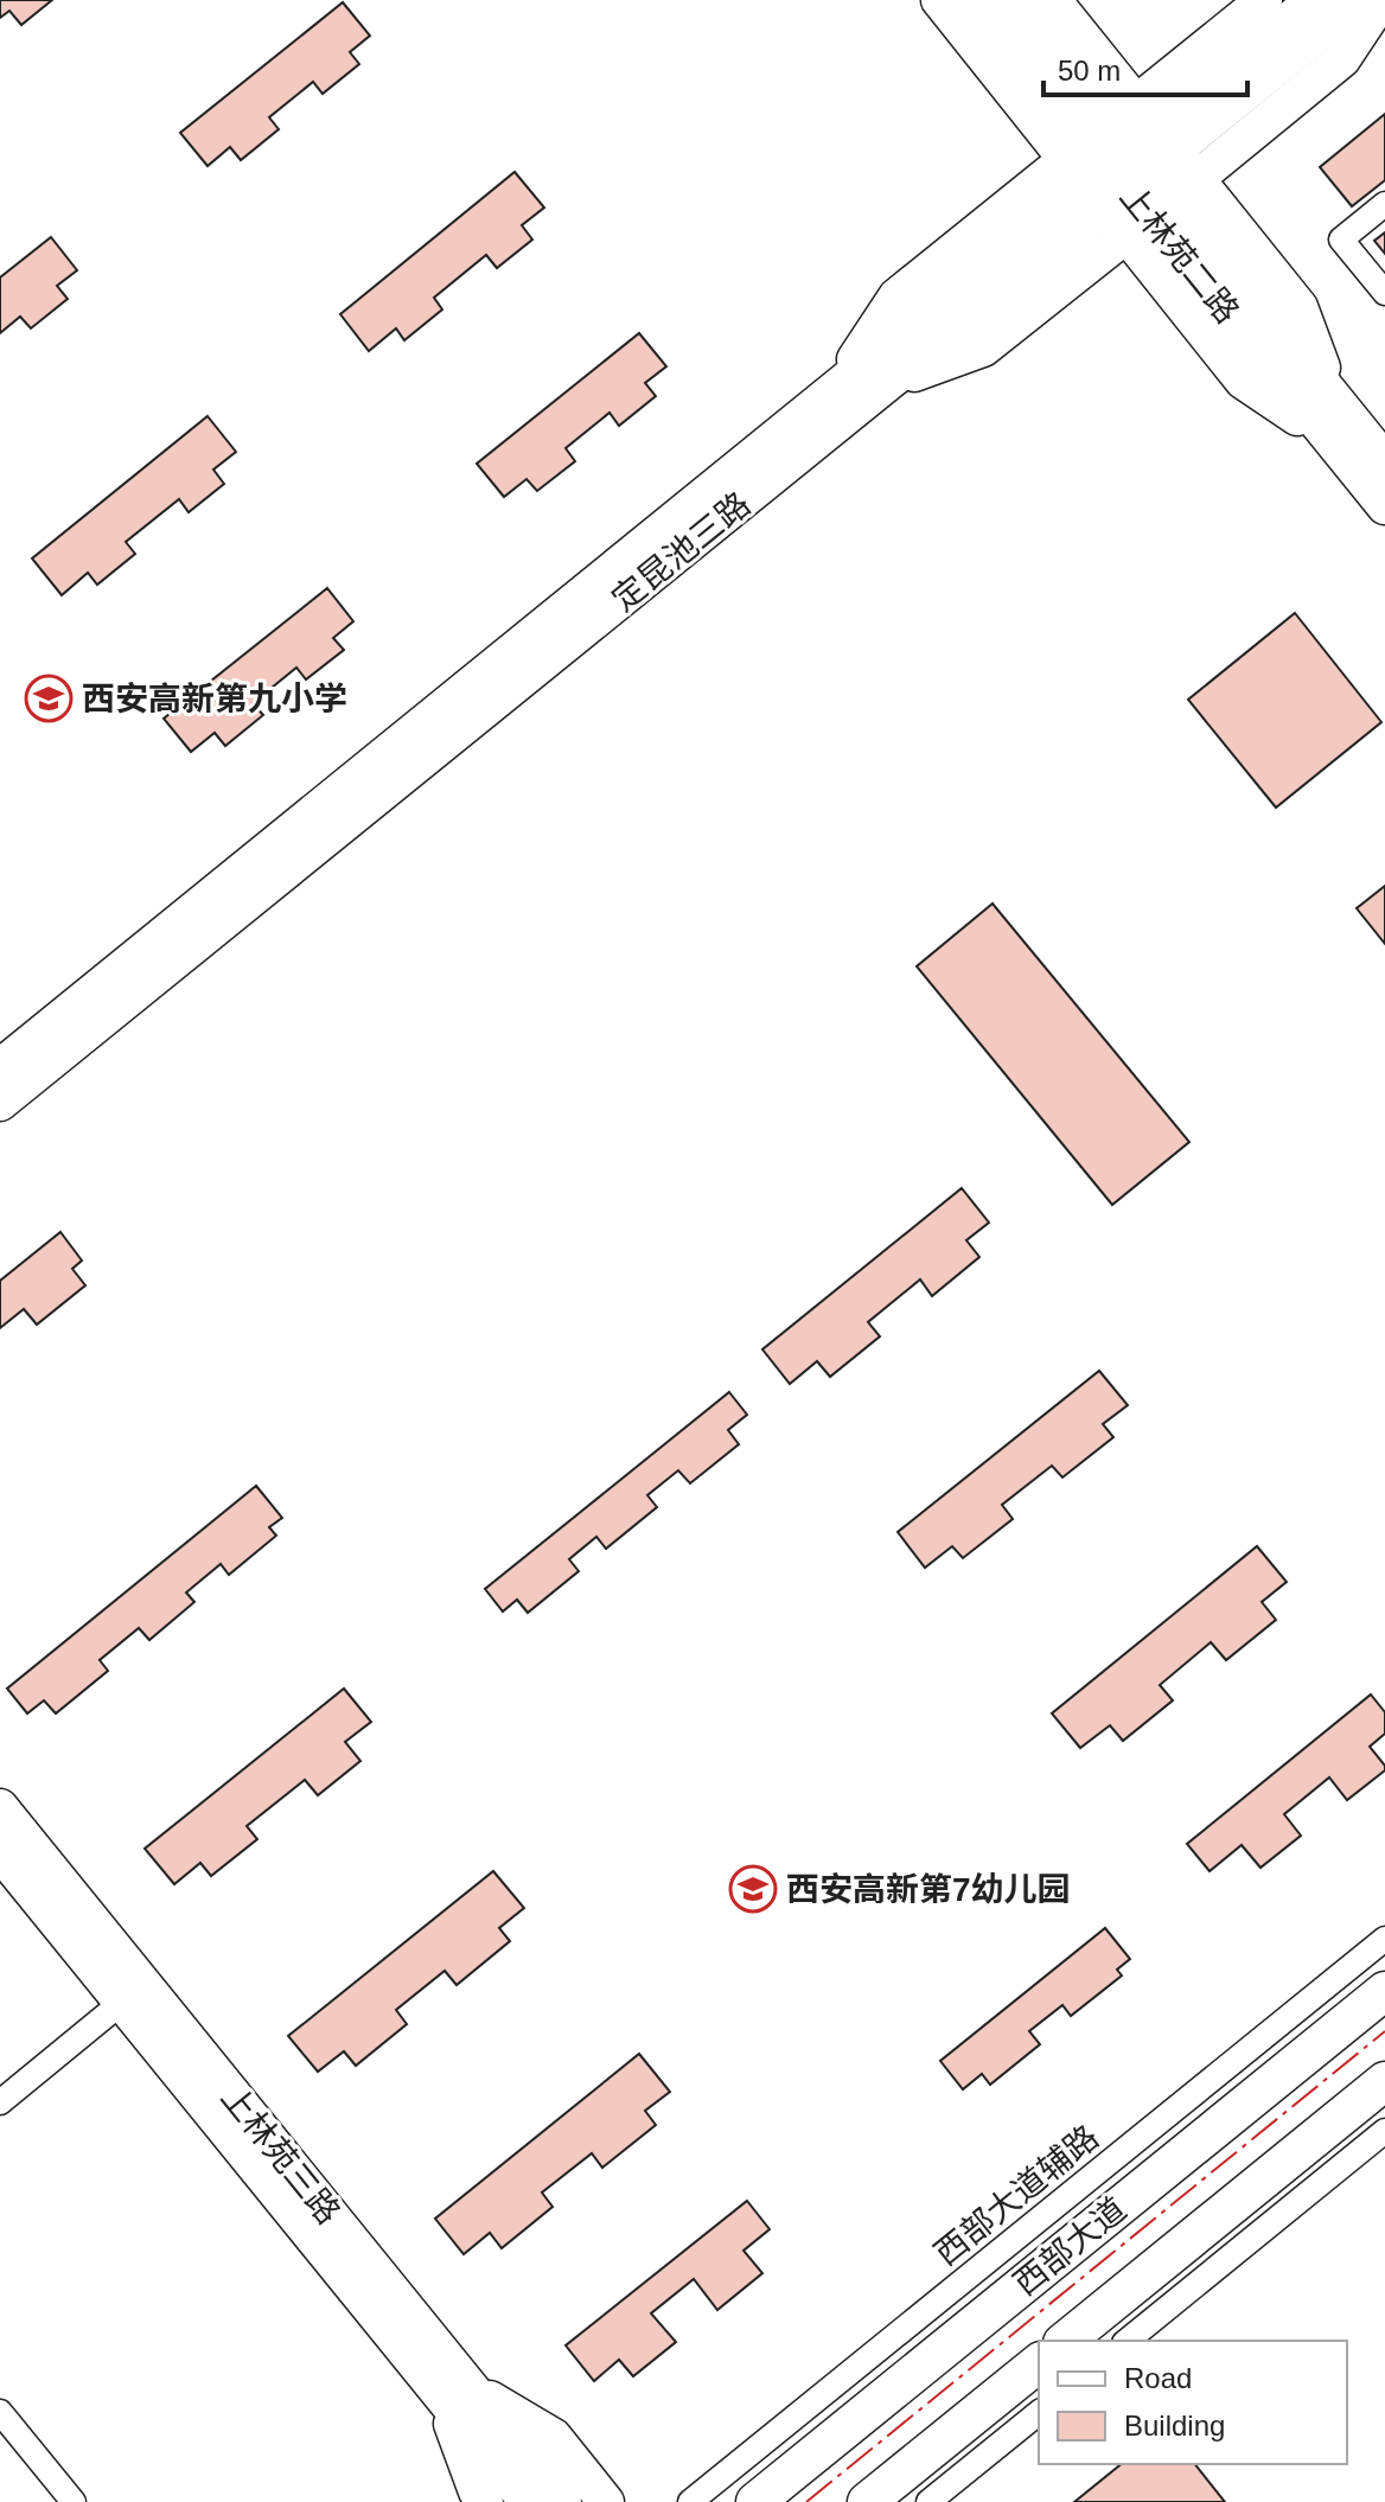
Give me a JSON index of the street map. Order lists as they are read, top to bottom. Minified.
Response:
{"streets":{"main road":["西部大道"],"street":["上林苑二路","定昆池三路","上林苑三路","西部大道辅路"]},"crossings":[["上林苑二路","定昆池三路"]],"places":{"school or university":["西安高新第九小学","西安高新第7幼儿园"]},"legend":["Road","Building"],"scale_bar":"50 m"}
